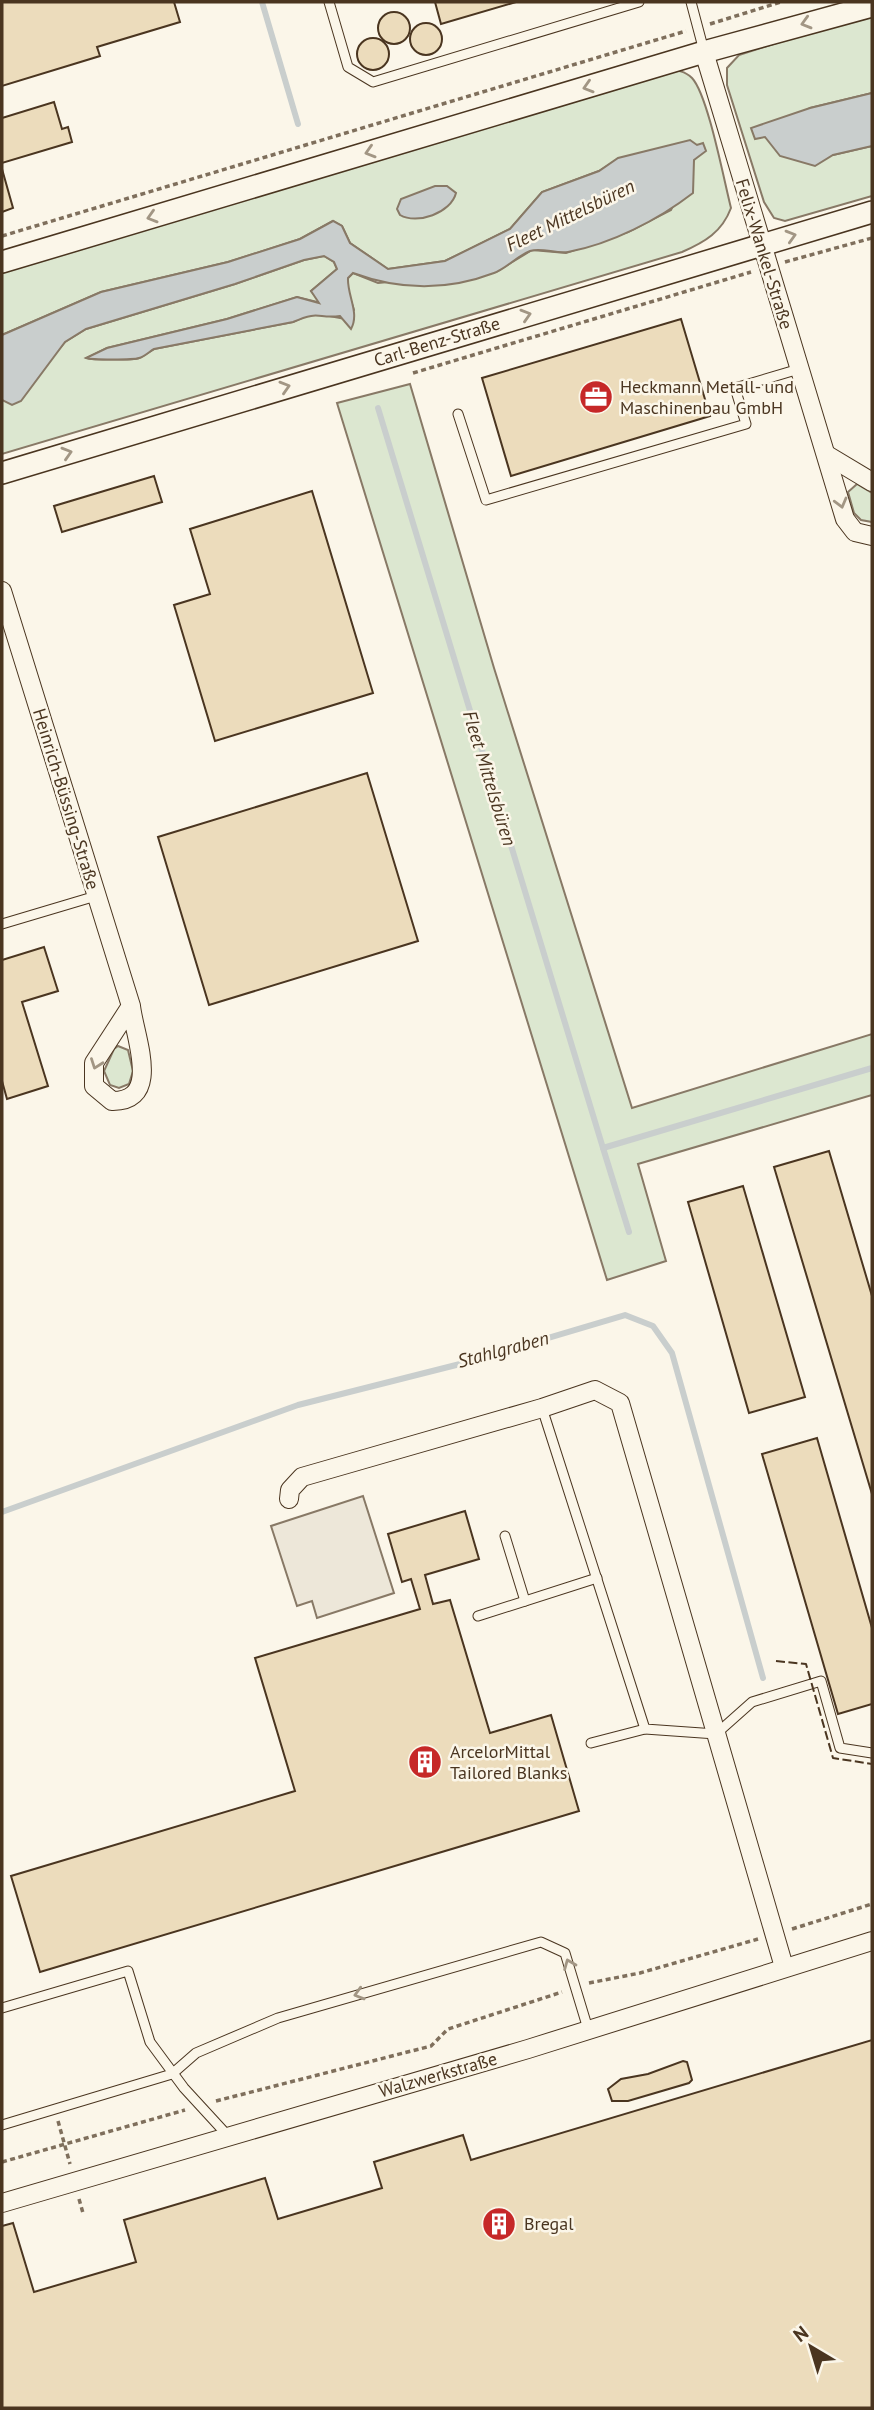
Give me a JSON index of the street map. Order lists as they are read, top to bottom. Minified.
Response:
{"streets":{"street":["Felix-Wankel-Straße","Carl-Benz-Straße","Heinrich-Büssing-Straße","Walzwerkstraße"]},"crossings":[["Felix-Wankel-Straße","Carl-Benz-Straße"]],"one_way":["Carl-Benz-Straße"],"water":["Fleet Mittelsbüren","Stahlgraben"],"places":{"office":["Heckmann Metall- und Maschinenbau GmbH"],"building":["ArcelorMittal Tailored Blanks","Bregal"]},"north":"top left"}
